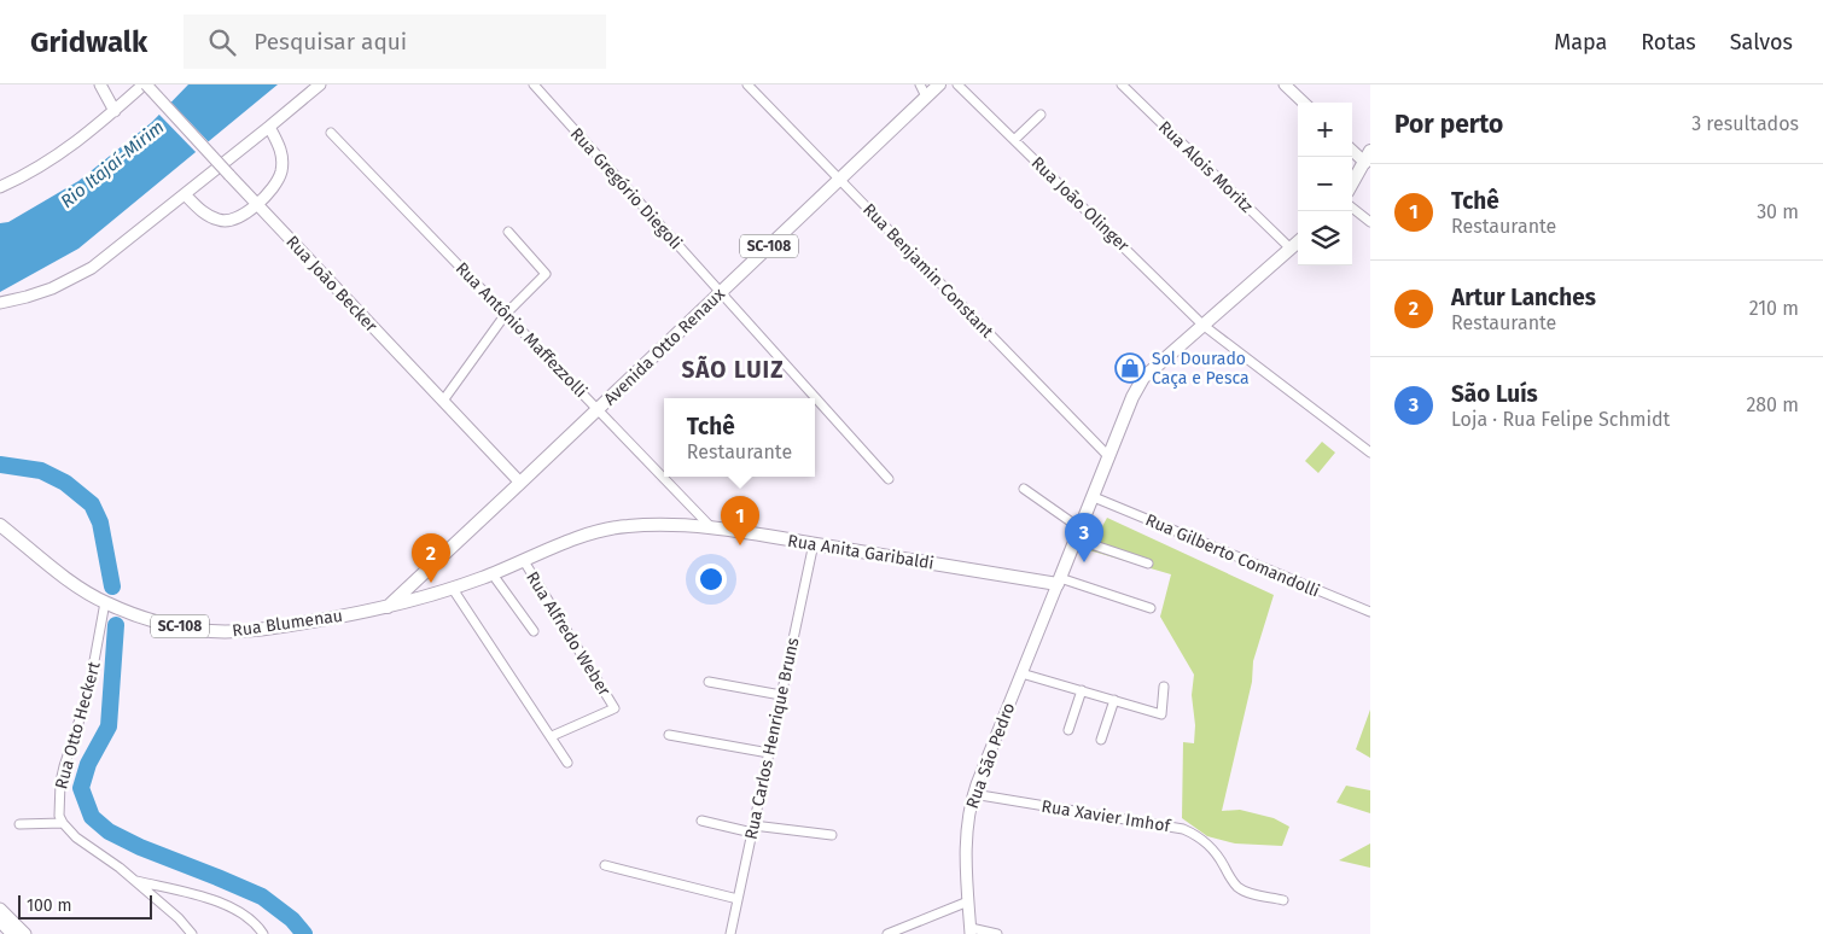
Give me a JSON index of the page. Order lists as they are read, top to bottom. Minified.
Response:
{"streets":{"main road":["SC-108","Rua João Becker","Avenida Otto Renaux","Rua Anita Garibaldi","Rua Blumenau","Rua São Pedro"],"street":["Rua Alois Moritz","Rua Gregório Diegoli","Rua João Olinger","Rua Benjamin Constant","Rua Antônio Maffezzolli","Rua Gilberto Comandolli","Rua Alfredo Weber","Rua Otto Heckert","Rua Carlos Henrique Bruns","Rua Xavier Imhof"]},"crossings":[["Rua Gregório Diegoli","Avenida Otto Renaux"],["Rua Benjamin Constant","Avenida Otto Renaux"],["Rua João Becker","Avenida Otto Renaux"],["Rua Antônio Maffezzolli","Avenida Otto Renaux"],["Rua Antônio Maffezzolli","Rua Anita Garibaldi"],["Avenida Otto Renaux","Rua Anita Garibaldi"],["Avenida Otto Renaux","Rua Blumenau"],["Rua Anita Garibaldi","Rua Blumenau"],["Rua Anita Garibaldi","Rua Alfredo Weber"],["Rua Anita Garibaldi","Rua Carlos Henrique Bruns"],["Rua Anita Garibaldi","Rua São Pedro"],["Rua Blumenau","Rua Otto Heckert"],["Rua São Pedro","Rua Xavier Imhof"]],"districts":["SÃO LUIZ"],"water":["Rio Itajaí-Mirim"],"places":{"shop":["Sol Dourado Caça e Pesca"]},"scale_bar":"100 m","page":{"header":"Gridwalk","search":"Pesquisar aqui","nav":["Mapa","Rotas","Salvos"],"heading":["Por perto","3 resultados"],"map_buttons":["+","−"],"list":[{"mark":"1","name":"Tchê","note":"Restaurante","value":"30 m"},{"mark":"2","name":"Artur Lanches","note":"Restaurante","value":"210 m"},{"mark":"3","name":"São Luís","note":"Loja · Rua Felipe Schmidt","value":"280 m"}],"popup":["Tchê","Restaurante"],"pins":["1","3","2"],"scale":"100 m"}}
